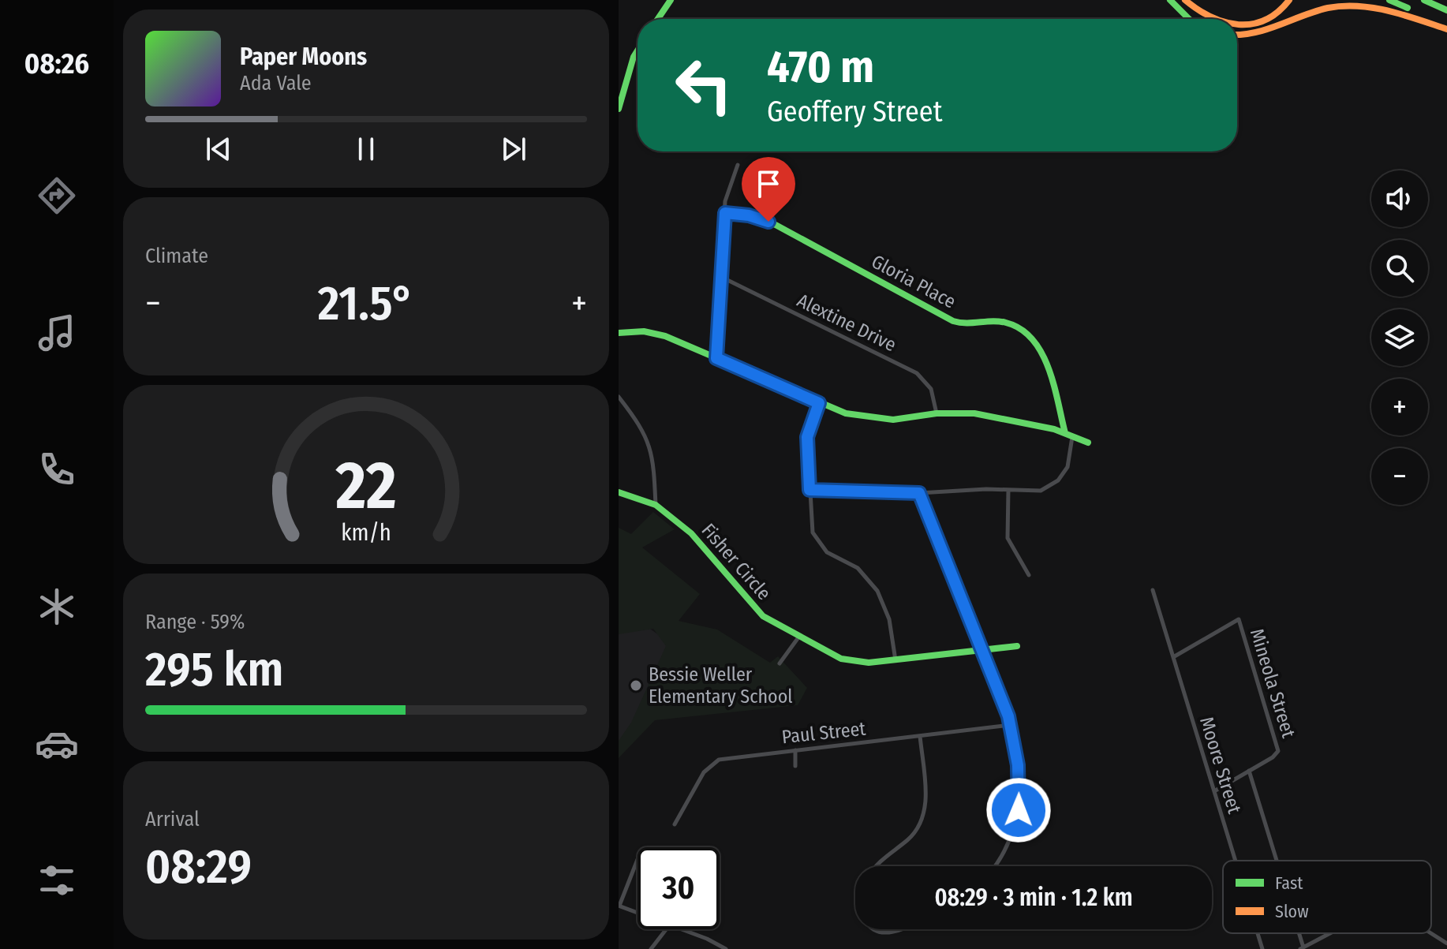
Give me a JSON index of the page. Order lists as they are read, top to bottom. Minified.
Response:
{"streets":{"main road":["Gloria Place","Fisher Circle"],"street":["Alextine Drive","Mineola Street","Paul Street","Moore Street"]},"crossings":[["Mineola Street","Moore Street"]],"places":["Bessie Weller Elementary School"],"legend":["Fast","Slow"],"page":{"tabs":"08:26","turn":["470 m","Geoffery Street"],"song":["Paper Moons","Ada Vale"],"map_buttons":["+","−"],"tile":["Climate",["Range · 59%","295 km"],["Arrival","08:29"]],"heat":["−","21.5°","+"],"limit":"30","trip":"08:29 · 3 min · 1.2 km","gauge":["22","km/h"]}}
